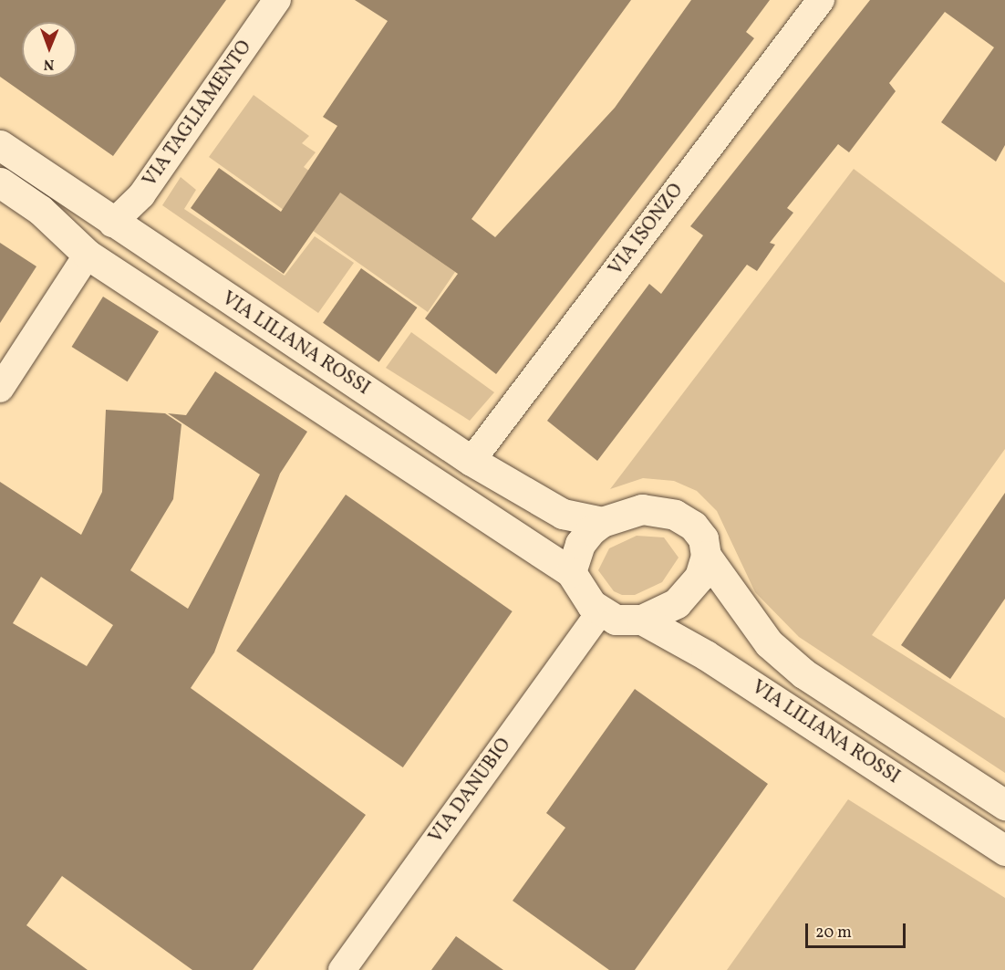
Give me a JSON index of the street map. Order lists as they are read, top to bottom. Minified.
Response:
{"streets":{"street":["VIA TAGLIAMENTO","VIA ISONZO","VIA LILIANA ROSSI","VIA DANUBIO"]},"crossings":[["VIA TAGLIAMENTO","VIA LILIANA ROSSI"],["VIA ISONZO","VIA LILIANA ROSSI"],["VIA LILIANA ROSSI","VIA DANUBIO"]],"scale_bar":"20 m","north":"bottom"}
